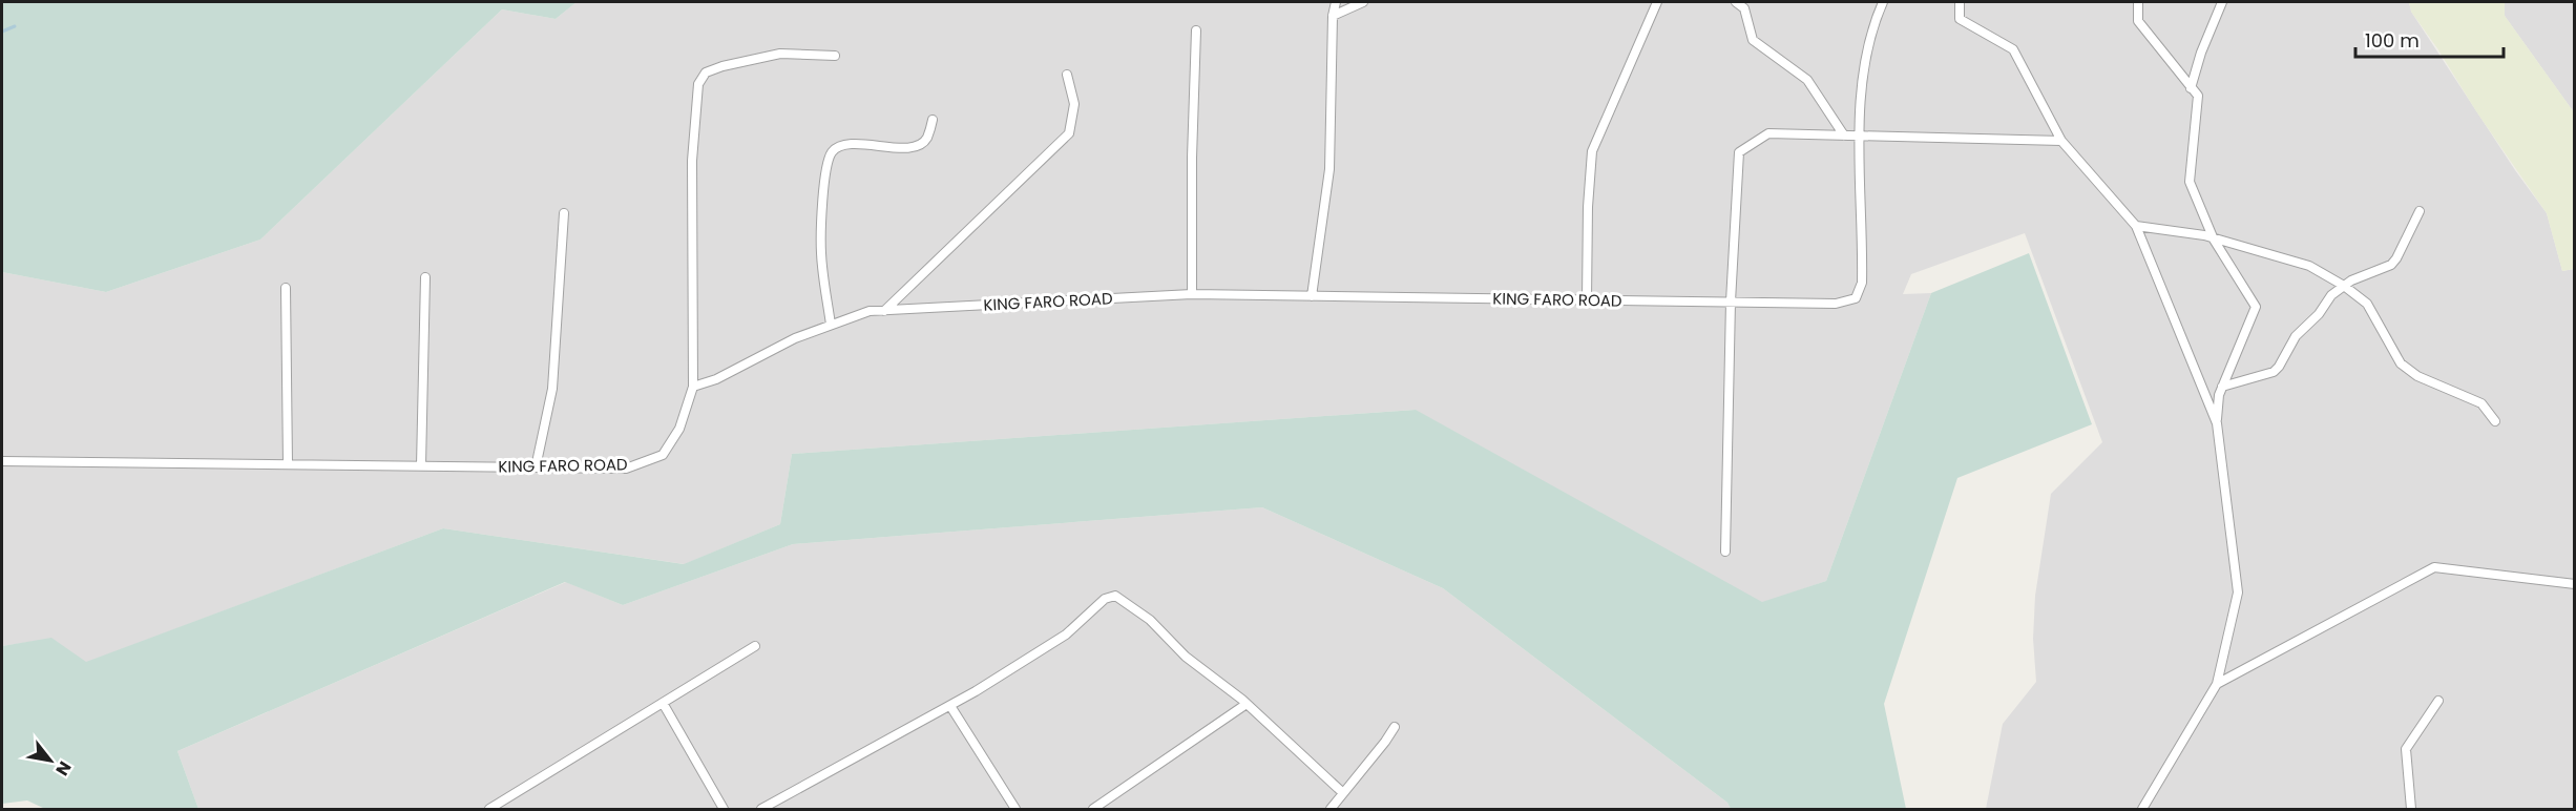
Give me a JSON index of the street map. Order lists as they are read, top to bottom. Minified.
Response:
{"streets":{"street":["KING FARO ROAD"]},"scale_bar":"100 m","north":"bottom right"}
